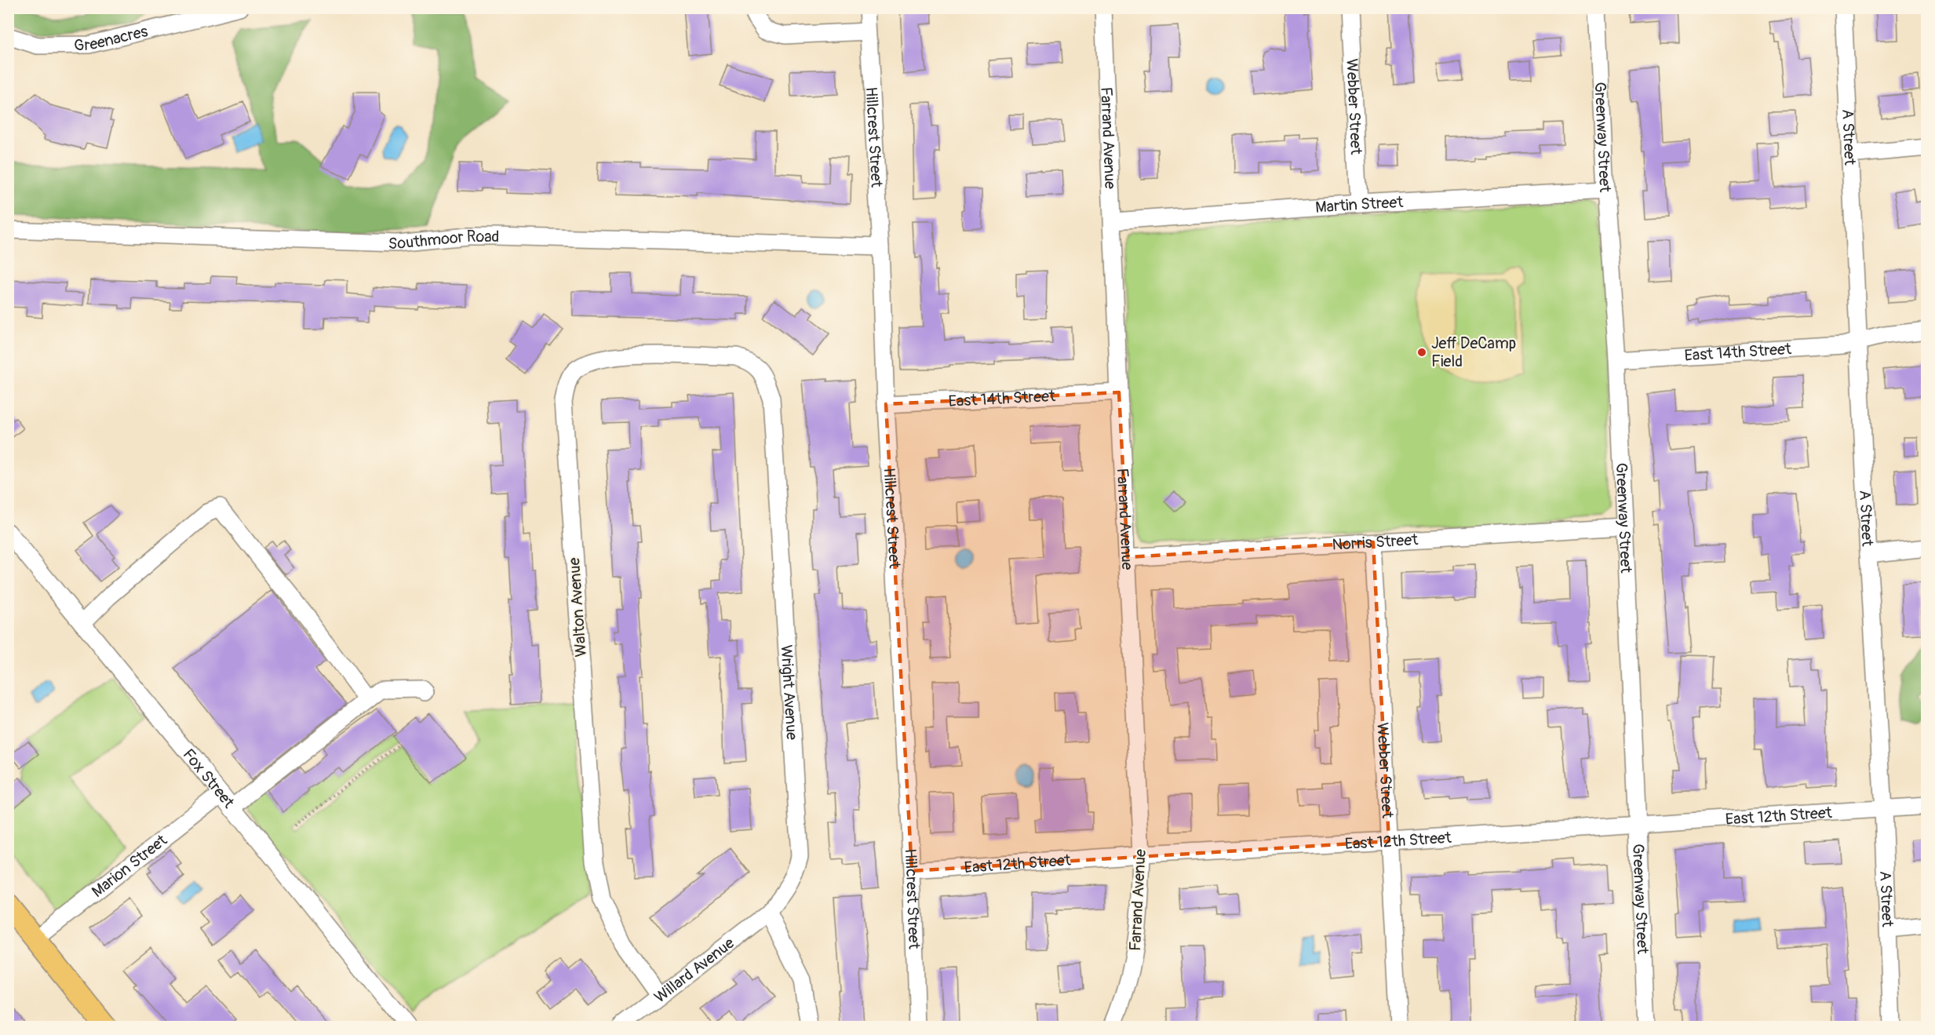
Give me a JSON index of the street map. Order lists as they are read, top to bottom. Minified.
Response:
{"streets":{"street":["Greenacres","Webber Street","Hillcrest Street","Greenway Street","A Street","Farrand Avenue","Martin Street","Southmoor Road","East 14th Street","Norris Street","Walton Avenue","Wright Avenue","Fox Street","East 12th Street","Marion Street","Willard Avenue"]},"crossings":[["Webber Street","Martin Street"],["Webber Street","Norris Street"],["Webber Street","East 12th Street"],["Hillcrest Street","Southmoor Road"],["Hillcrest Street","East 14th Street"],["Hillcrest Street","East 12th Street"],["Greenway Street","Martin Street"],["Greenway Street","East 14th Street"],["Greenway Street","Norris Street"],["Greenway Street","East 12th Street"],["A Street","East 14th Street"],["A Street","East 12th Street"],["Farrand Avenue","Martin Street"],["Farrand Avenue","East 14th Street"],["Farrand Avenue","Norris Street"],["Farrand Avenue","East 12th Street"],["Walton Avenue","Wright Avenue"],["Walton Avenue","Willard Avenue"],["Wright Avenue","Willard Avenue"],["Fox Street","Marion Street"]],"places":["Jeff DeCamp Field"]}
